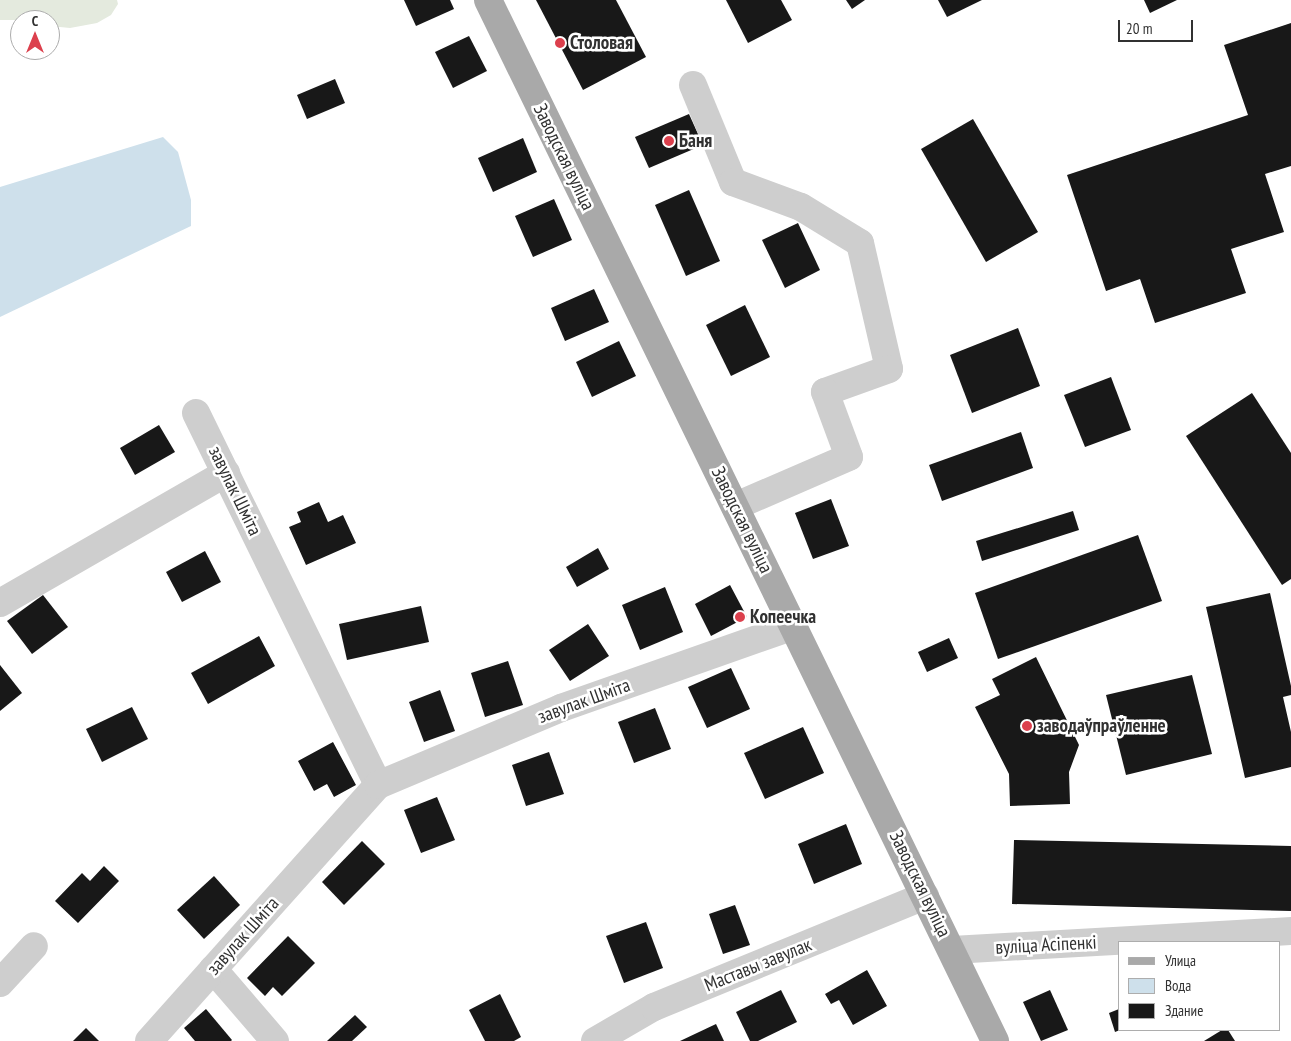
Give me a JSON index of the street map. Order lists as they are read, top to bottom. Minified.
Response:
{"streets":{"main road":["Заводская вуліца"],"street":["завулак Шміта","вуліца Асіпенкі","Маставы завулак"]},"crossings":[["Заводская вуліца","завулак Шміта"],["Заводская вуліца","вуліца Асіпенкі"],["Заводская вуліца","Маставы завулак"]],"places":["Столовая","Баня","Копеечка","заводаўпраўленне"],"legend":["Улица","Вода","Здание"],"scale_bar":"20 m","north":"top"}
